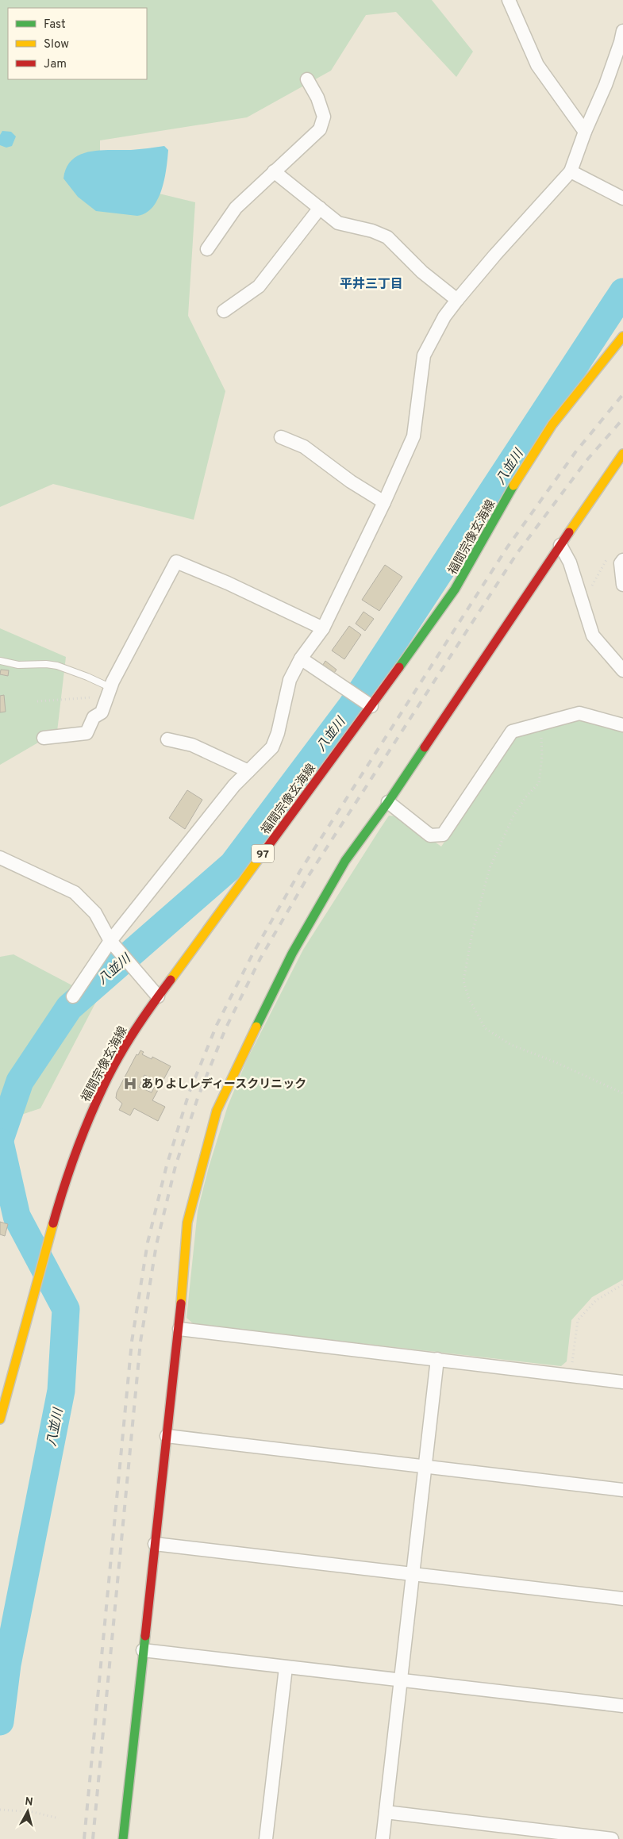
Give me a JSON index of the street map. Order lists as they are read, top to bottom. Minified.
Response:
{"streets":{"street":["福間宗像玄海線","97"]},"districts":["平井三丁目"],"water":["八並川"],"places":{"hospital":["ありよしレディースクリニック"]},"legend":["Fast","Slow","Jam"],"north":"top"}
